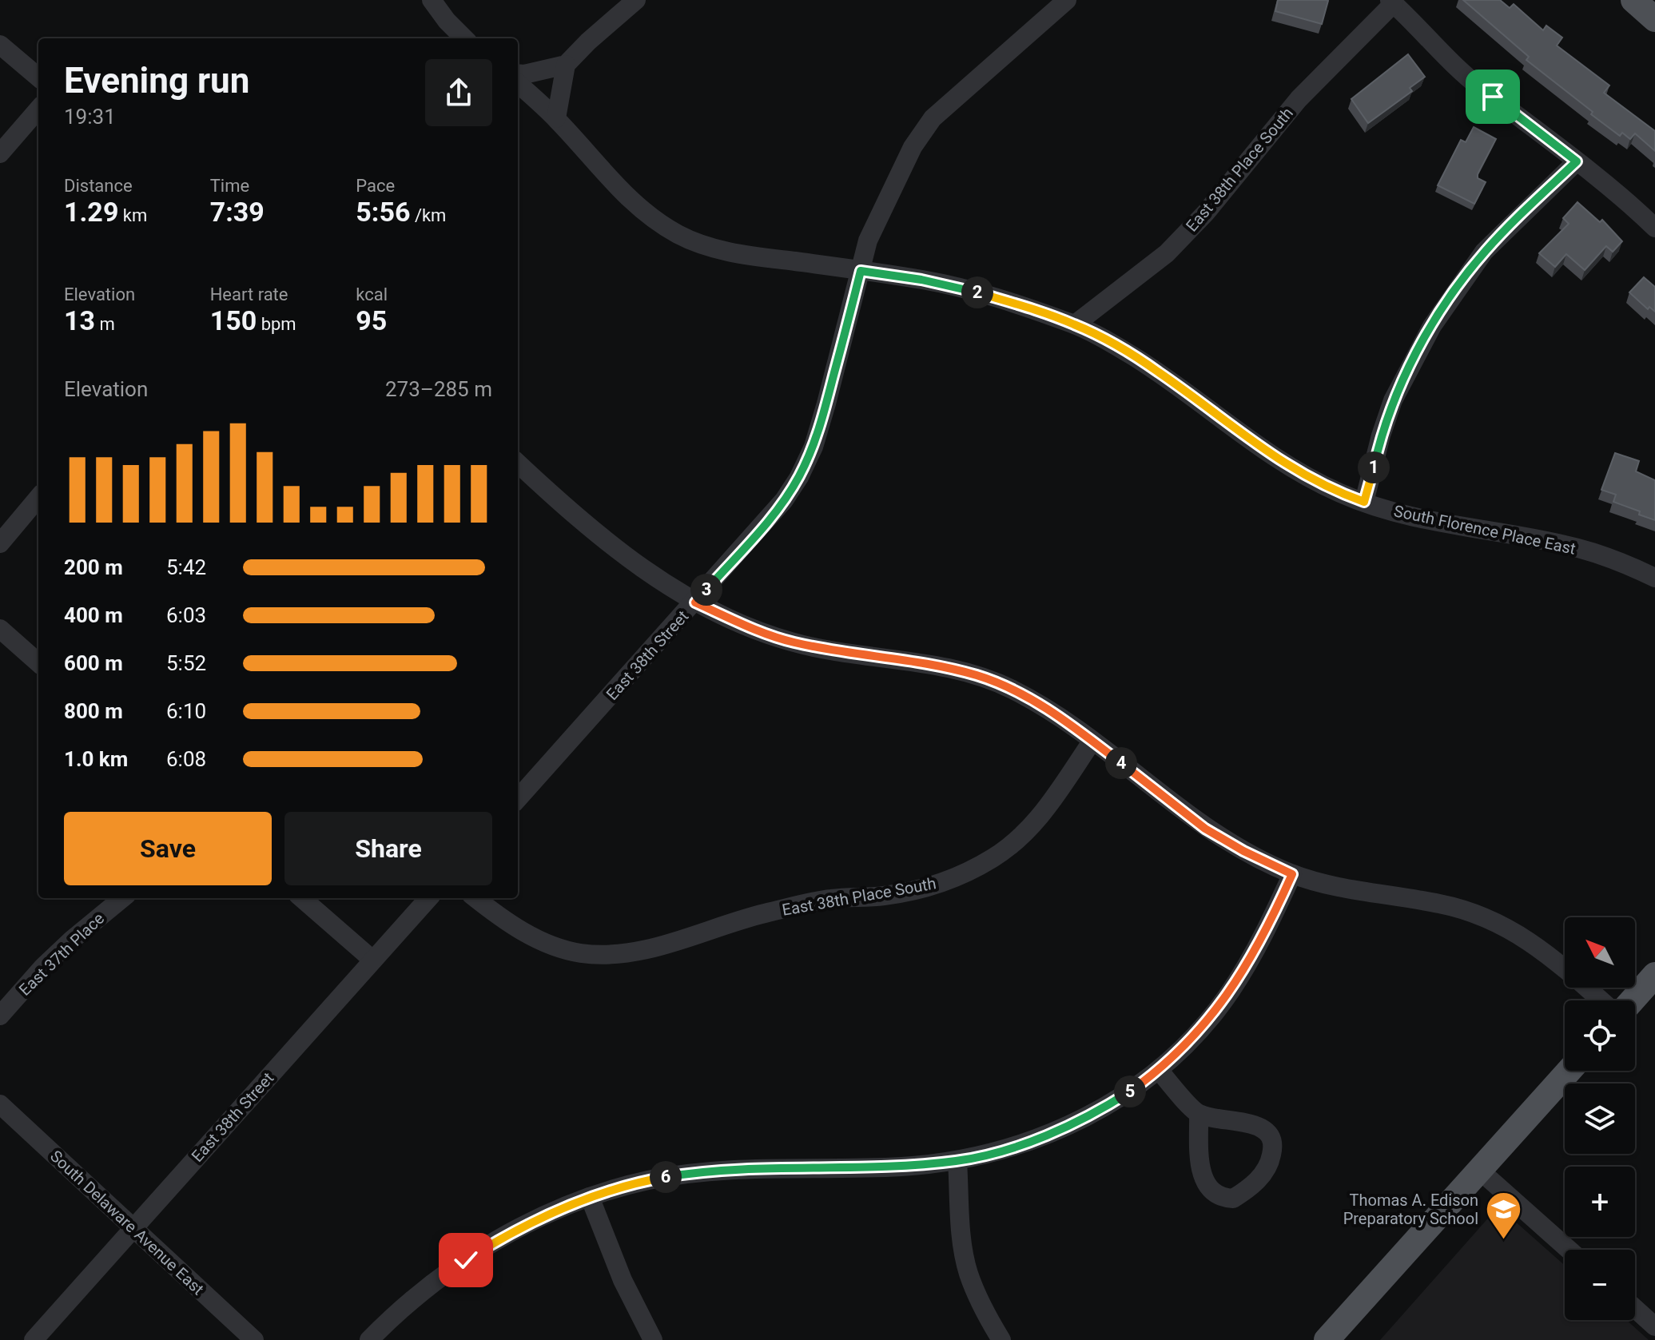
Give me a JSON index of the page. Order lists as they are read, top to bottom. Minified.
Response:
{"streets":{"street":["East 38th Place South","South Florence Place East","East 38th Street","East 37th Place","South Delaware Avenue East"]},"crossings":[["East 38th Place South","South Florence Place East"],["South Florence Place East","East 38th Street"],["East 38th Street","South Delaware Avenue East"]],"places":{"school or university":["Thomas A. Edison Preparatory School"]},"north":"top left","page":{"heading":["Evening run","19:31"],"stats":[["Distance","1.29 km"],["Time","7:39"],["Pace","5:56 /km"],["Elevation","13 m"],["Heart rate","150 bpm"],["kcal","95"]],"pins":["2","1","3","4","5","6"],"chart":["Elevation","273–285 m"],"list":[{"name":"200 m","note":"5:42"},{"name":"400 m","note":"6:03"},{"name":"600 m","note":"5:52"},{"name":"800 m","note":"6:10"},{"name":"1.0 km","note":"6:08"}],"buttons":["Save","Share"],"map_buttons":["+","−"]}}
